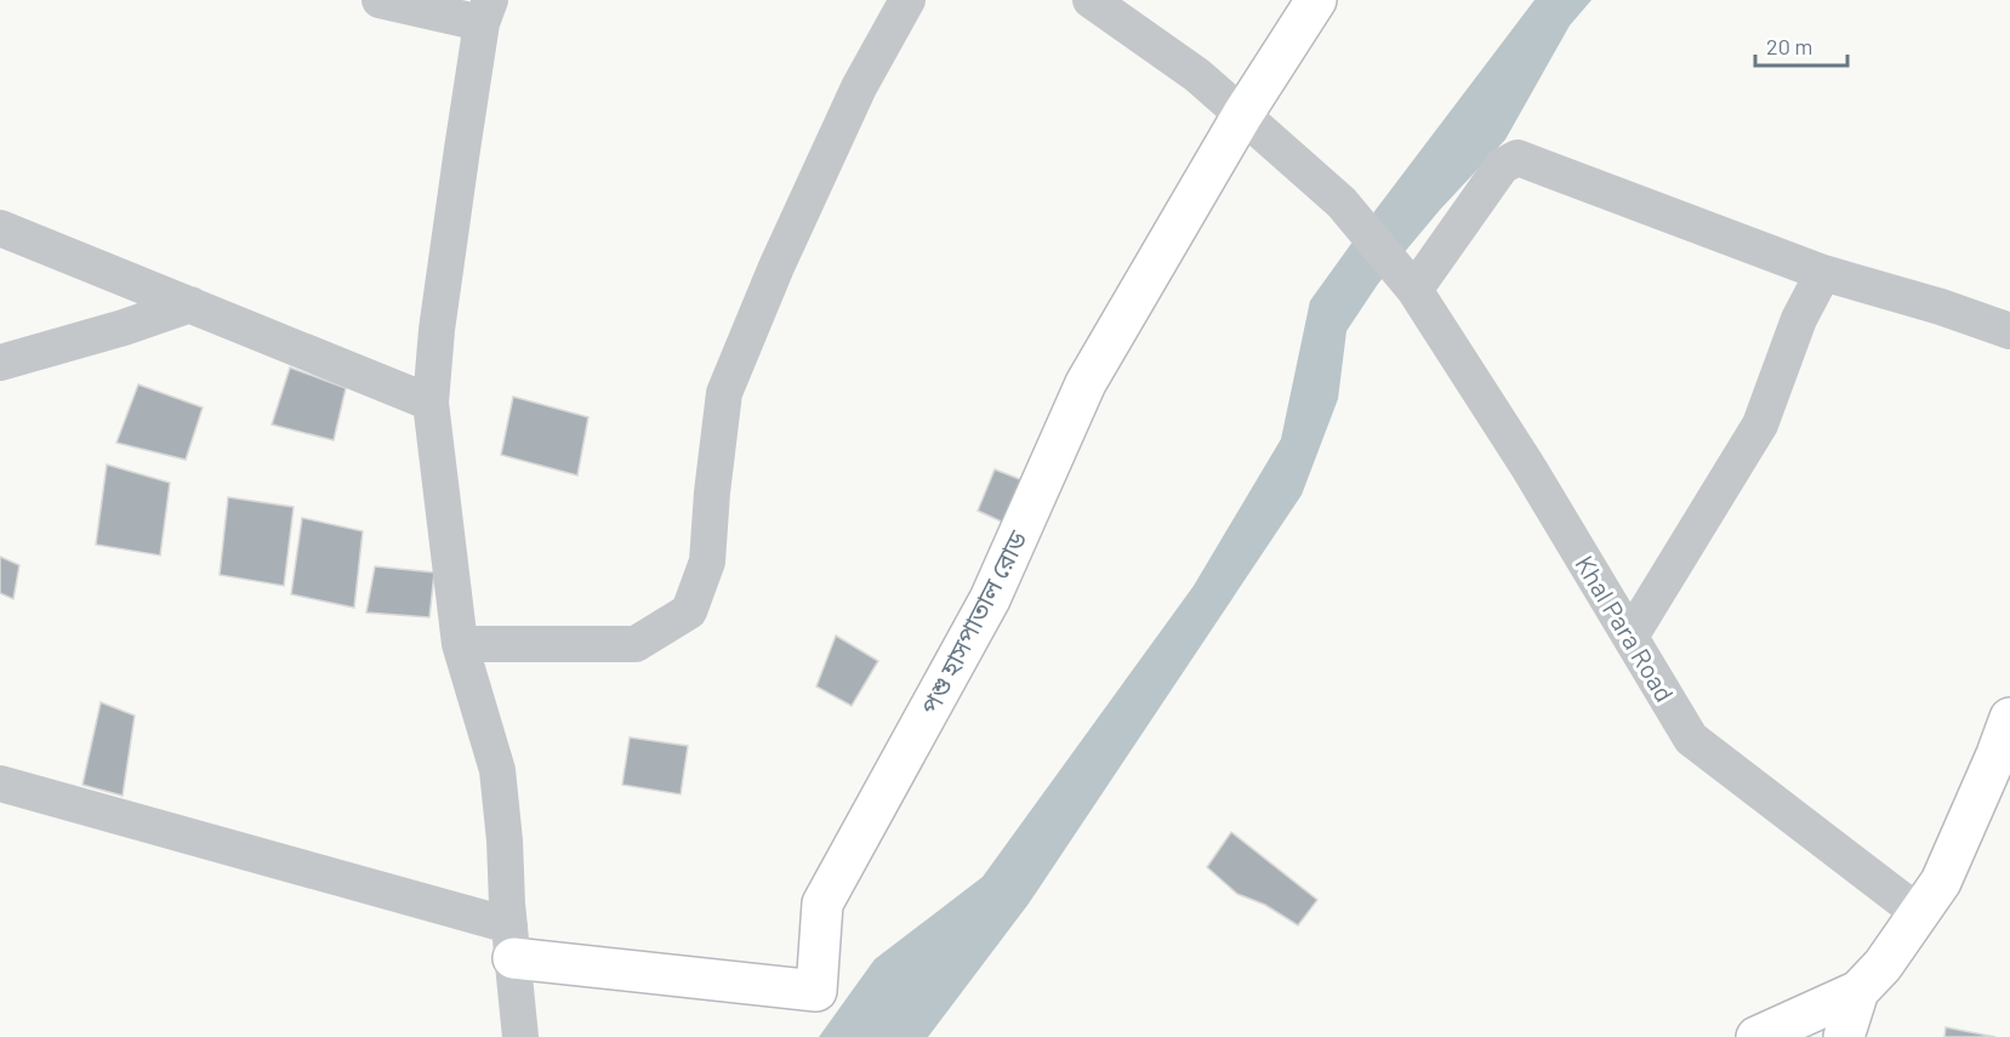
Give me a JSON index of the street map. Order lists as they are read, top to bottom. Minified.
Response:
{"streets":{"street":["পশু হাসপাতাল রোড","Khal Para Road"]},"crossings":[["পশু হাসপাতাল রোড","Khal Para Road"]],"scale_bar":"20 m"}
